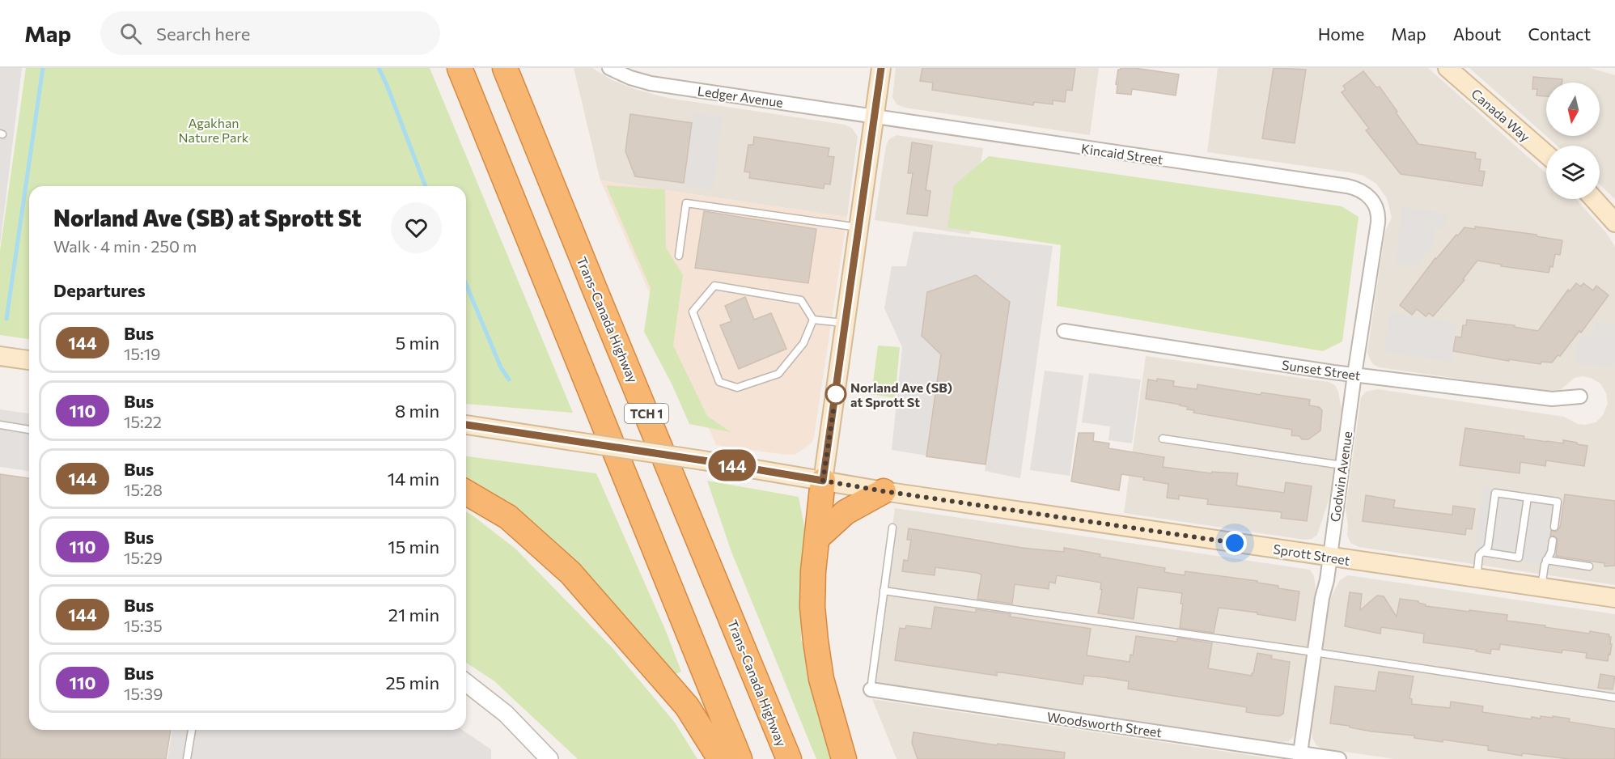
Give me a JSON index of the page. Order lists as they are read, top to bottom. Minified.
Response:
{"streets":{"highway":["Trans-Canada Highway","TCH 1"],"main road":["Canada Way","Sprott Street"],"street":["Ledger Avenue","Kincaid Street","Sunset Street","Godwin Avenue","Woodsworth Street"]},"crossings":[["Ledger Avenue","Kincaid Street"],["Kincaid Street","Godwin Avenue"],["Sunset Street","Godwin Avenue"],["Godwin Avenue","Sprott Street"],["Godwin Avenue","Woodsworth Street"]],"parks":["Agakhan Nature Park"],"places":["Norland Ave (SB) at Sprott St"],"lines":["bus line 144"],"north":"bottom","page":{"header":"Map","search":"Search here","nav":["Home","Map","About","Contact"],"on_map":"144","heading":[["Norland Ave (SB) at Sprott St","Walk · 4 min · 250 m"],"Departures"],"list":[{"mark":"144","name":"Bus","note":"15:19","value":"5 min"},{"mark":"110","name":"Bus","note":"15:22","value":"8 min"},{"mark":"144","name":"Bus","note":"15:28","value":"14 min"},{"mark":"110","name":"Bus","note":"15:29","value":"15 min"},{"mark":"144","name":"Bus","note":"15:35","value":"21 min"},{"mark":"110","name":"Bus","note":"15:39","value":"25 min"}]}}
